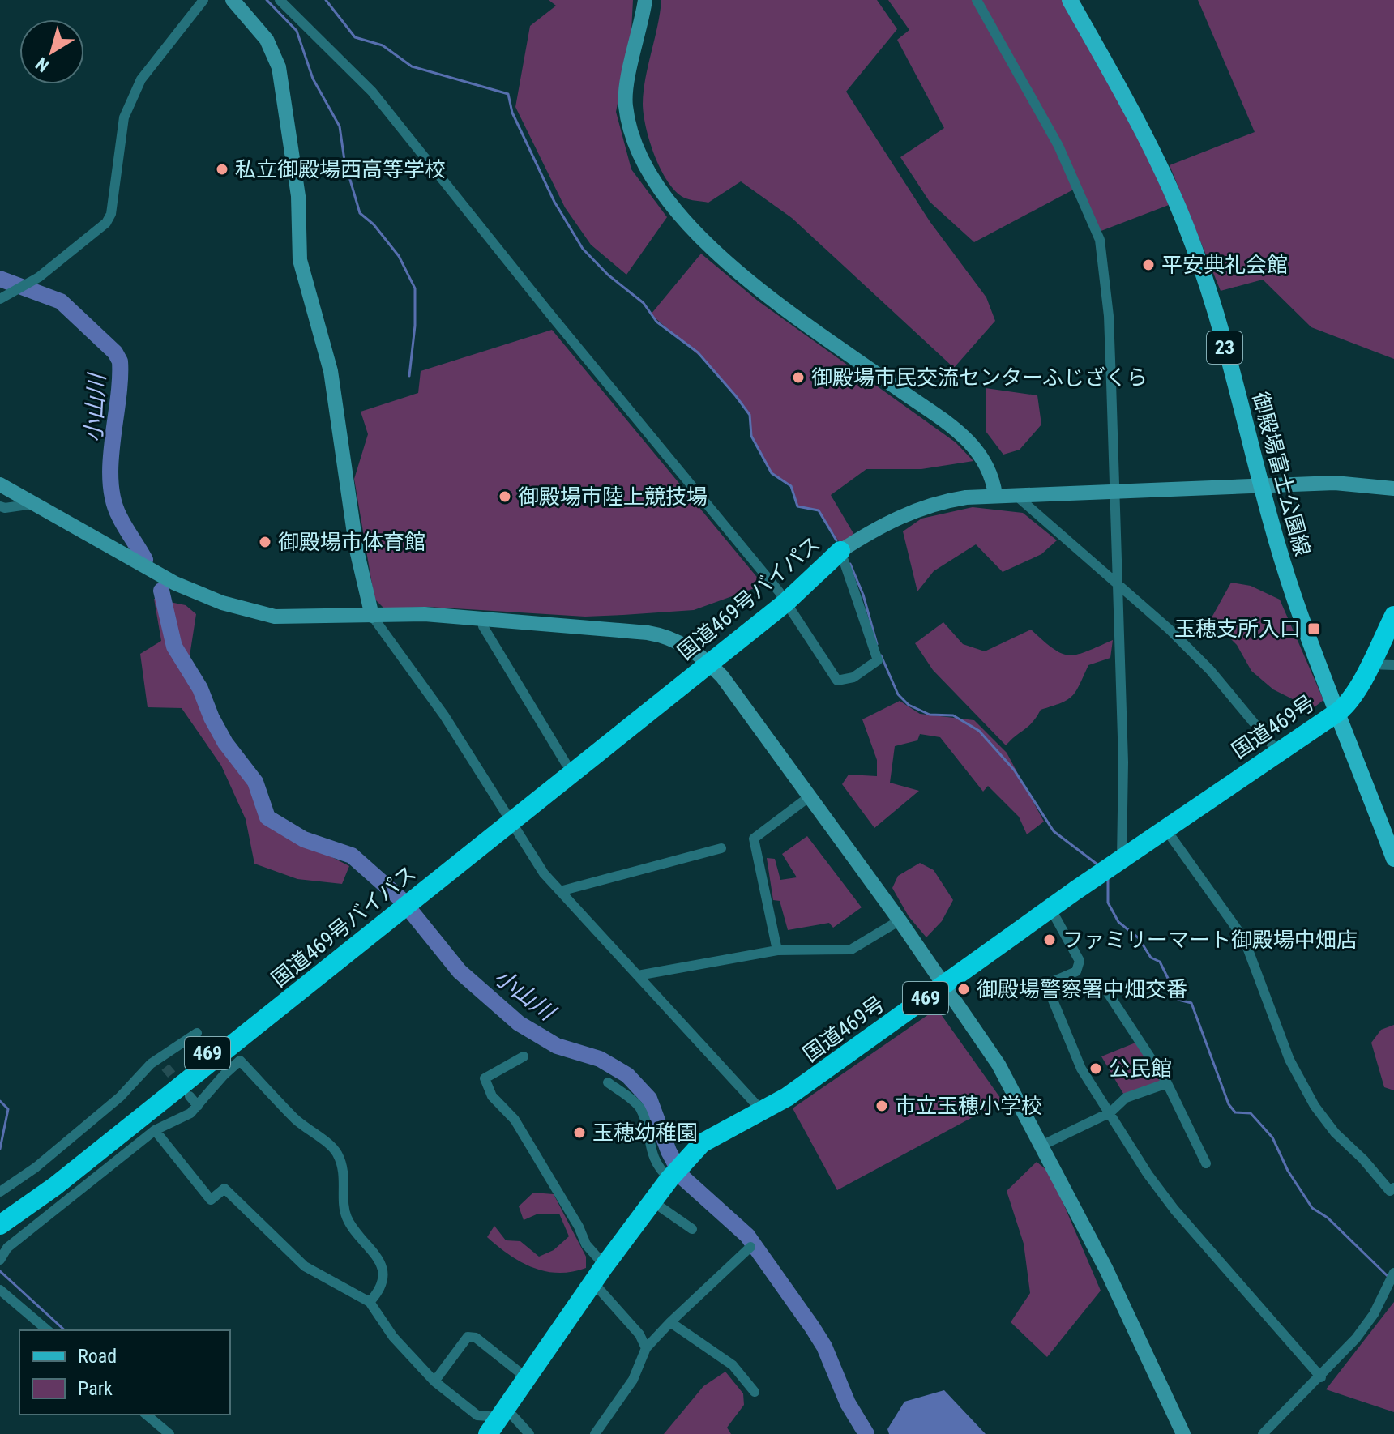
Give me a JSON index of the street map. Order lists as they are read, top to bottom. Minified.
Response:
{"streets":{"highway":["国道469号バイパス","国道469号","469"],"main road":["23","御殿場富士公園線"]},"crossings":[["御殿場富士公園線","国道469号"]],"water":["小山川"],"places":{"other":["私立御殿場西高等学校","平安典礼会館","御殿場市民交流センターふじざくら","御殿場市陸上競技場","御殿場市体育館","ファミリーマート御殿場中畑店","御殿場警察署中畑交番","公民館","市立玉穂小学校","玉穂幼稚園"],"transit":["玉穂支所入口"]},"legend":["Road","Park"],"north":"bottom left"}
